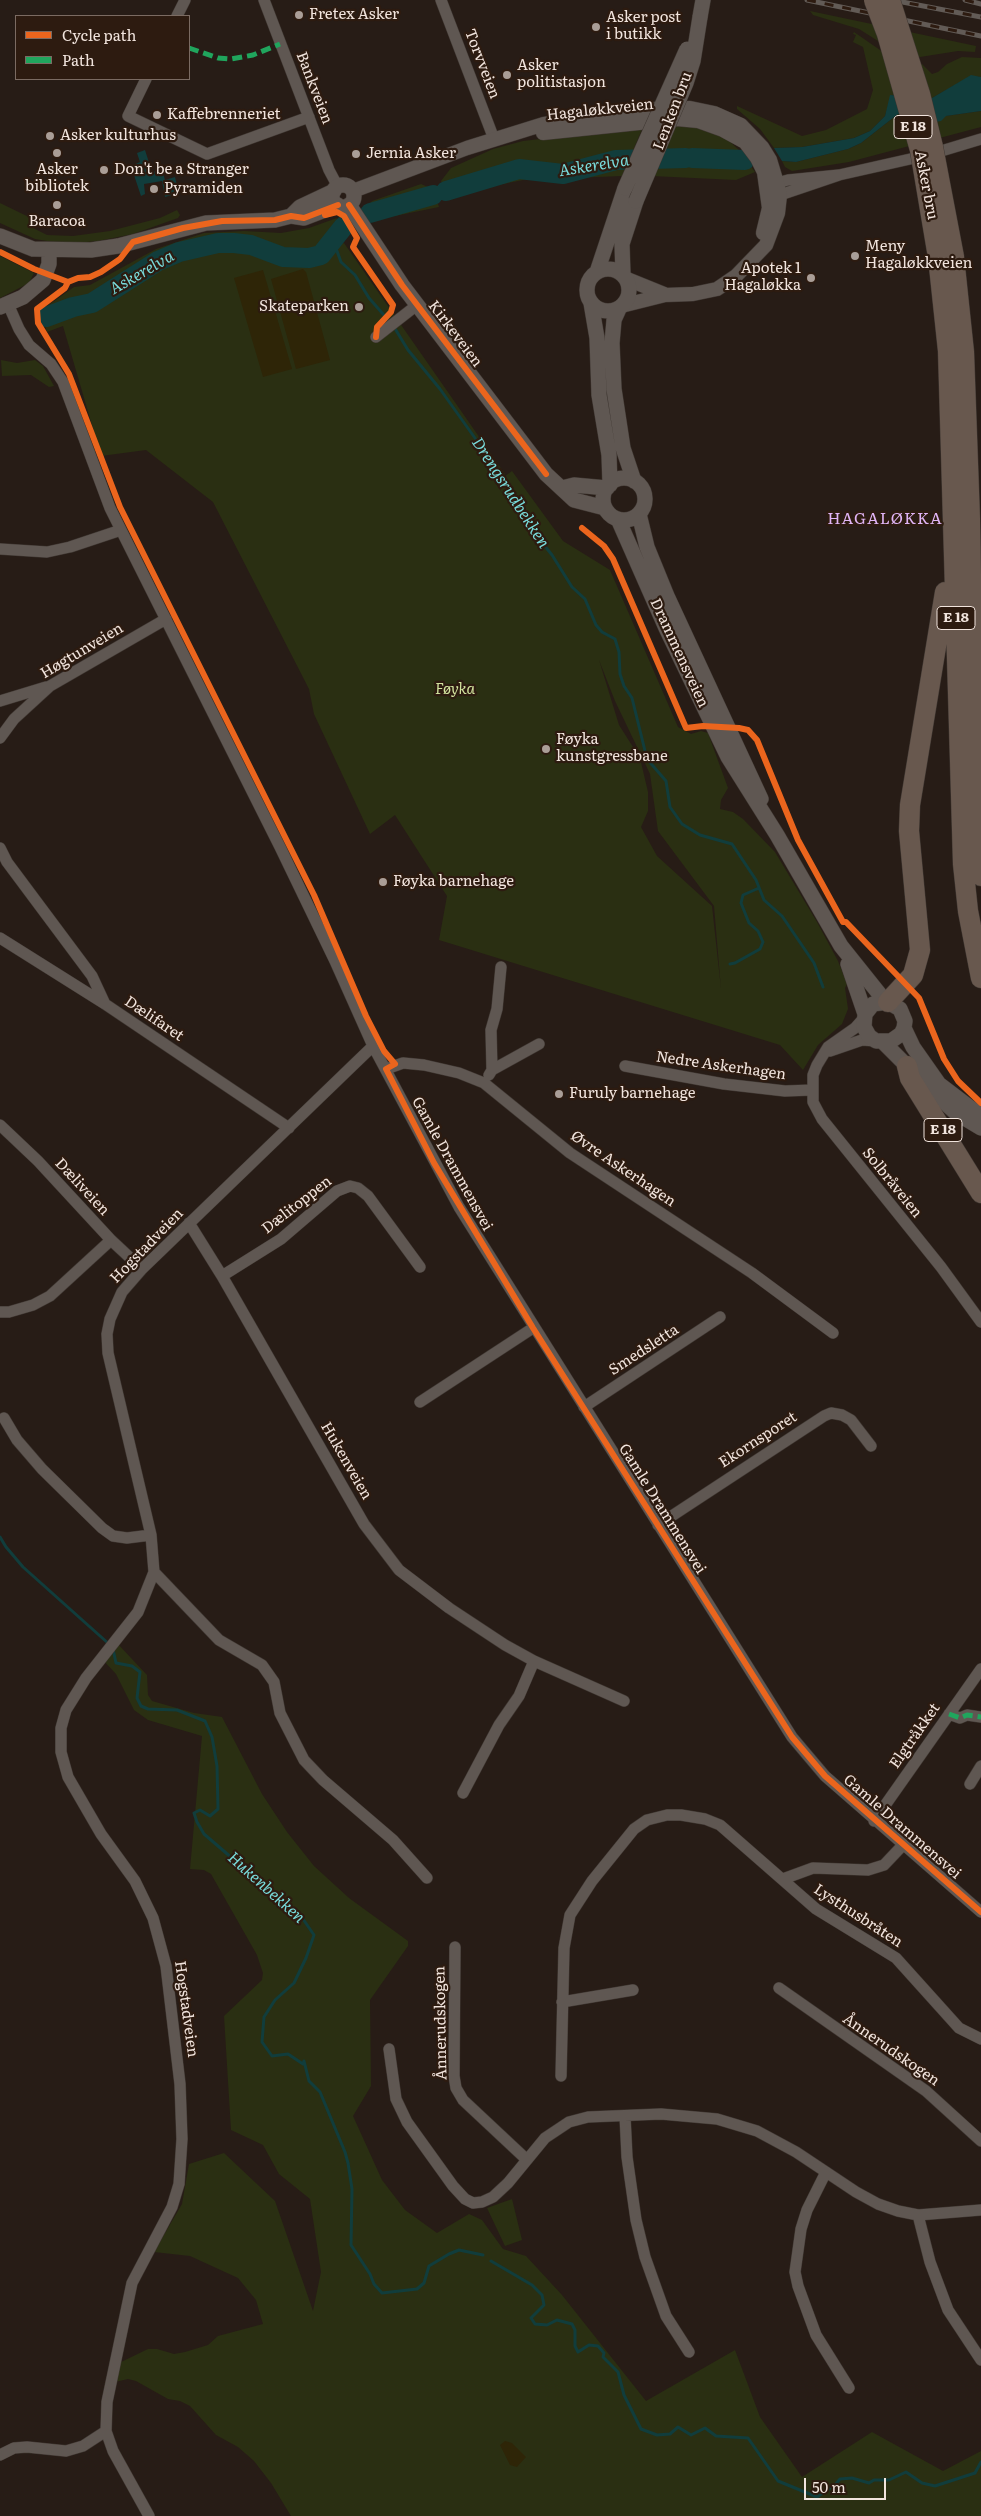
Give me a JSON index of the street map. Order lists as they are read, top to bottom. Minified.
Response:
{"streets":{"highway":["E 18","Asker bru"],"main road":["Lenken bru","Kirkeveien","Drammensveien"],"street":["Torvveien","Bankveien","Hagaløkkveien","Høgtunveien","Dælifaret","Nedre Askerhagen","Gamle Drammensvei","Øvre Askerhagen","Solbråveien","Dæliveien","Dælitoppen","Hogstadveien","Smedsletta","Ekornsporet","Hukenveien","Elgtråkket","Lysthusbråten","Ånnerudskogen"]},"crossings":[["Torvveien","Hagaløkkveien"],["Hagaløkkveien","Lenken bru"],["Hagaløkkveien","Kirkeveien"],["E 18","Asker bru"],["E 18","Drammensveien"],["Kirkeveien","Drammensveien"],["Høgtunveien","Gamle Drammensvei"],["Dælifaret","Hogstadveien"],["Nedre Askerhagen","Solbråveien"],["Gamle Drammensvei","Øvre Askerhagen"],["Gamle Drammensvei","Hogstadveien"],["Gamle Drammensvei","Smedsletta"],["Gamle Drammensvei","Ekornsporet"],["Gamle Drammensvei","Elgtråkket"],["Gamle Drammensvei","Lysthusbråten"],["Dæliveien","Hogstadveien"],["Dælitoppen","Hukenveien"],["Hogstadveien","Hukenveien"]],"districts":["HAGALØKKA"],"water":["Askerelva","Drengsrudbekken","Hukenbekken"],"parks":["Føyka"],"places":["Fretex Asker","Asker post i butikk","Asker politistasjon","Kaffebrenneriet","Asker kulturhus","Asker bibliotek","Jernia Asker","Don't be a Stranger","Pyramiden","Baracoa","Meny Hagaløkkveien","Apotek 1 Hagaløkka","Skateparken","Føyka kunstgressbane","Føyka barnehage","Furuly barnehage"],"legend":["Cycle path","Path"],"scale_bar":"50 m"}
